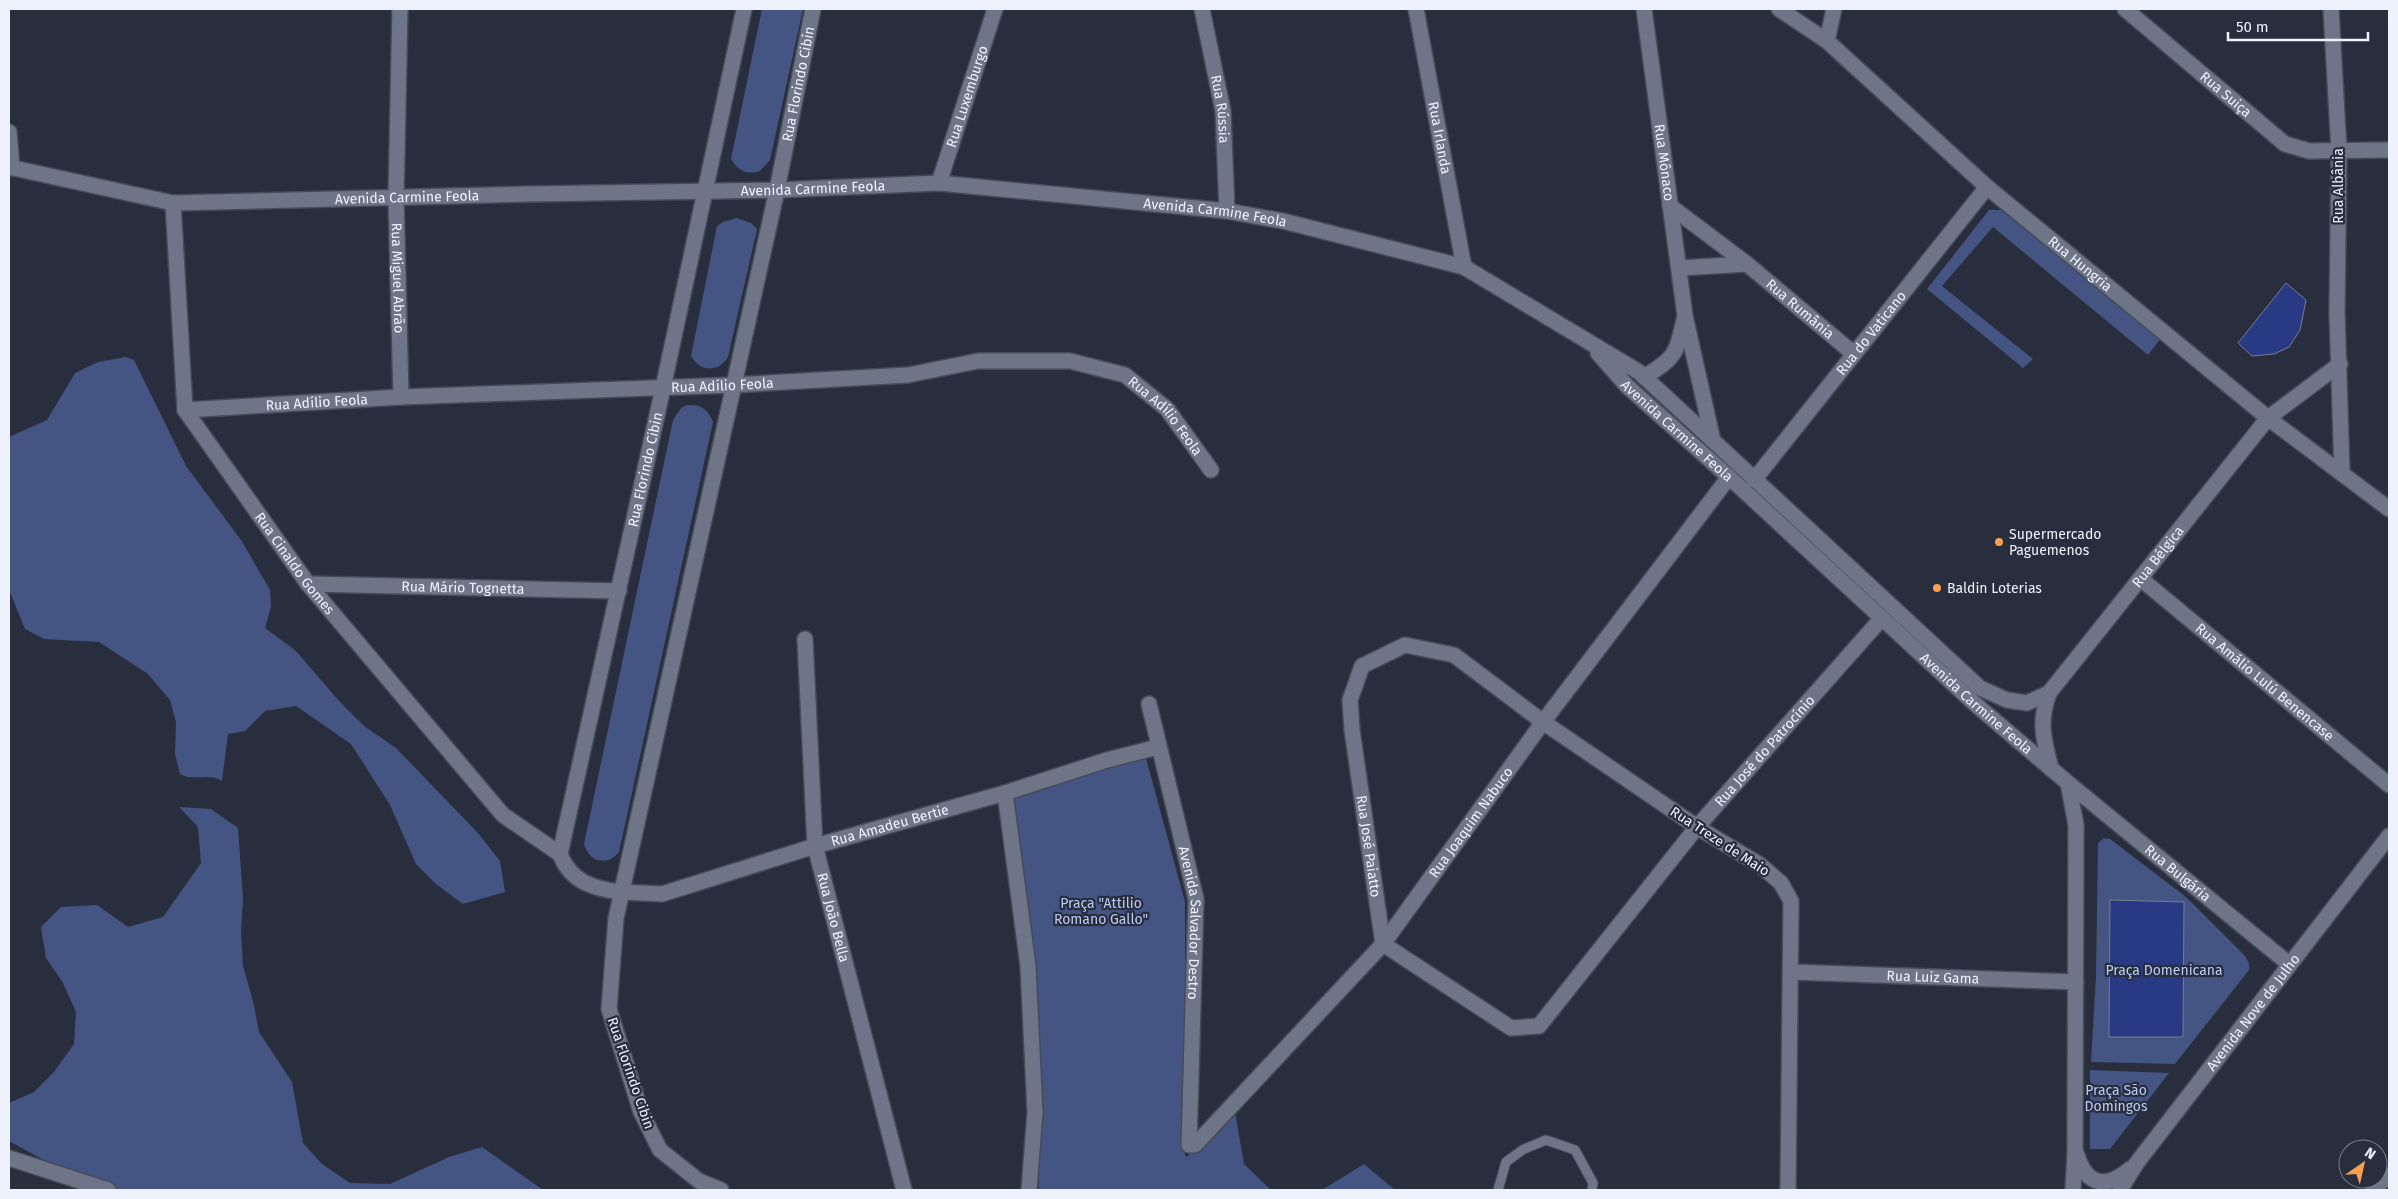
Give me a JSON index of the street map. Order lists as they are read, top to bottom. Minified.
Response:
{"streets":{"street":["Rua Florindo Cibin","Rua Suiça","Rua Luxemburgo","Rua Rússia","Rua Irlanda","Rua Mônaco","Rua Albânia","Avenida Carmine Feola","Rua Hungria","Rua Miguel Abrão","Rua Rumânia","Rua do Vaticano","Rua Adílio Feola","Rua Bélgica","Rua Cinaldo Gomes","Rua Mário Tognetta","Rua Amálio Lulú Benencase","Rua José do Patrocínio","Rua Joaquim Nabuco","Rua Amadeu Bertie","Rua Treze de Maio","Rua José Paiatto","Rua Bulgária","Rua João Bella","Avenida Salvador Destro","Rua Luiz Gama","Avenida Nove de Julho"]},"crossings":[["Rua Florindo Cibin","Avenida Carmine Feola"],["Rua Florindo Cibin","Rua Adílio Feola"],["Rua Florindo Cibin","Rua Cinaldo Gomes"],["Rua Florindo Cibin","Rua Mário Tognetta"],["Rua Florindo Cibin","Rua Amadeu Bertie"],["Rua Suiça","Rua Albânia"],["Rua Luxemburgo","Avenida Carmine Feola"],["Rua Rússia","Avenida Carmine Feola"],["Rua Irlanda","Avenida Carmine Feola"],["Rua Mônaco","Avenida Carmine Feola"],["Rua Mônaco","Rua Rumânia"],["Rua Albânia","Rua Hungria"],["Avenida Carmine Feola","Rua Miguel Abrão"],["Avenida Carmine Feola","Rua do Vaticano"],["Avenida Carmine Feola","Rua Bélgica"],["Avenida Carmine Feola","Rua José do Patrocínio"],["Avenida Carmine Feola","Rua Joaquim Nabuco"],["Avenida Carmine Feola","Rua Bulgária"],["Rua Hungria","Rua do Vaticano"],["Rua Hungria","Rua Bélgica"],["Rua Miguel Abrão","Rua Adílio Feola"],["Rua Rumânia","Rua do Vaticano"],["Rua Adílio Feola","Rua Cinaldo Gomes"],["Rua Bélgica","Rua Amálio Lulú Benencase"],["Rua Cinaldo Gomes","Rua Mário Tognetta"],["Rua José do Patrocínio","Rua Joaquim Nabuco"],["Rua José do Patrocínio","Rua Treze de Maio"],["Rua José do Patrocínio","Rua José Paiatto"],["Rua Joaquim Nabuco","Rua Treze de Maio"],["Rua Joaquim Nabuco","Rua José Paiatto"],["Rua Joaquim Nabuco","Avenida Salvador Destro"],["Rua Amadeu Bertie","Rua João Bella"],["Rua Amadeu Bertie","Avenida Salvador Destro"],["Rua Treze de Maio","Rua José Paiatto"],["Rua Treze de Maio","Rua Luiz Gama"],["Rua Bulgária","Avenida Nove de Julho"]],"parks":["Praça \"Attilio Romano Gallo\"","Praça Domenicana","Praça São Domingos"],"places":["Supermercado Paguemenos","Baldin Loterias"],"scale_bar":"50 m","north":"top right"}
